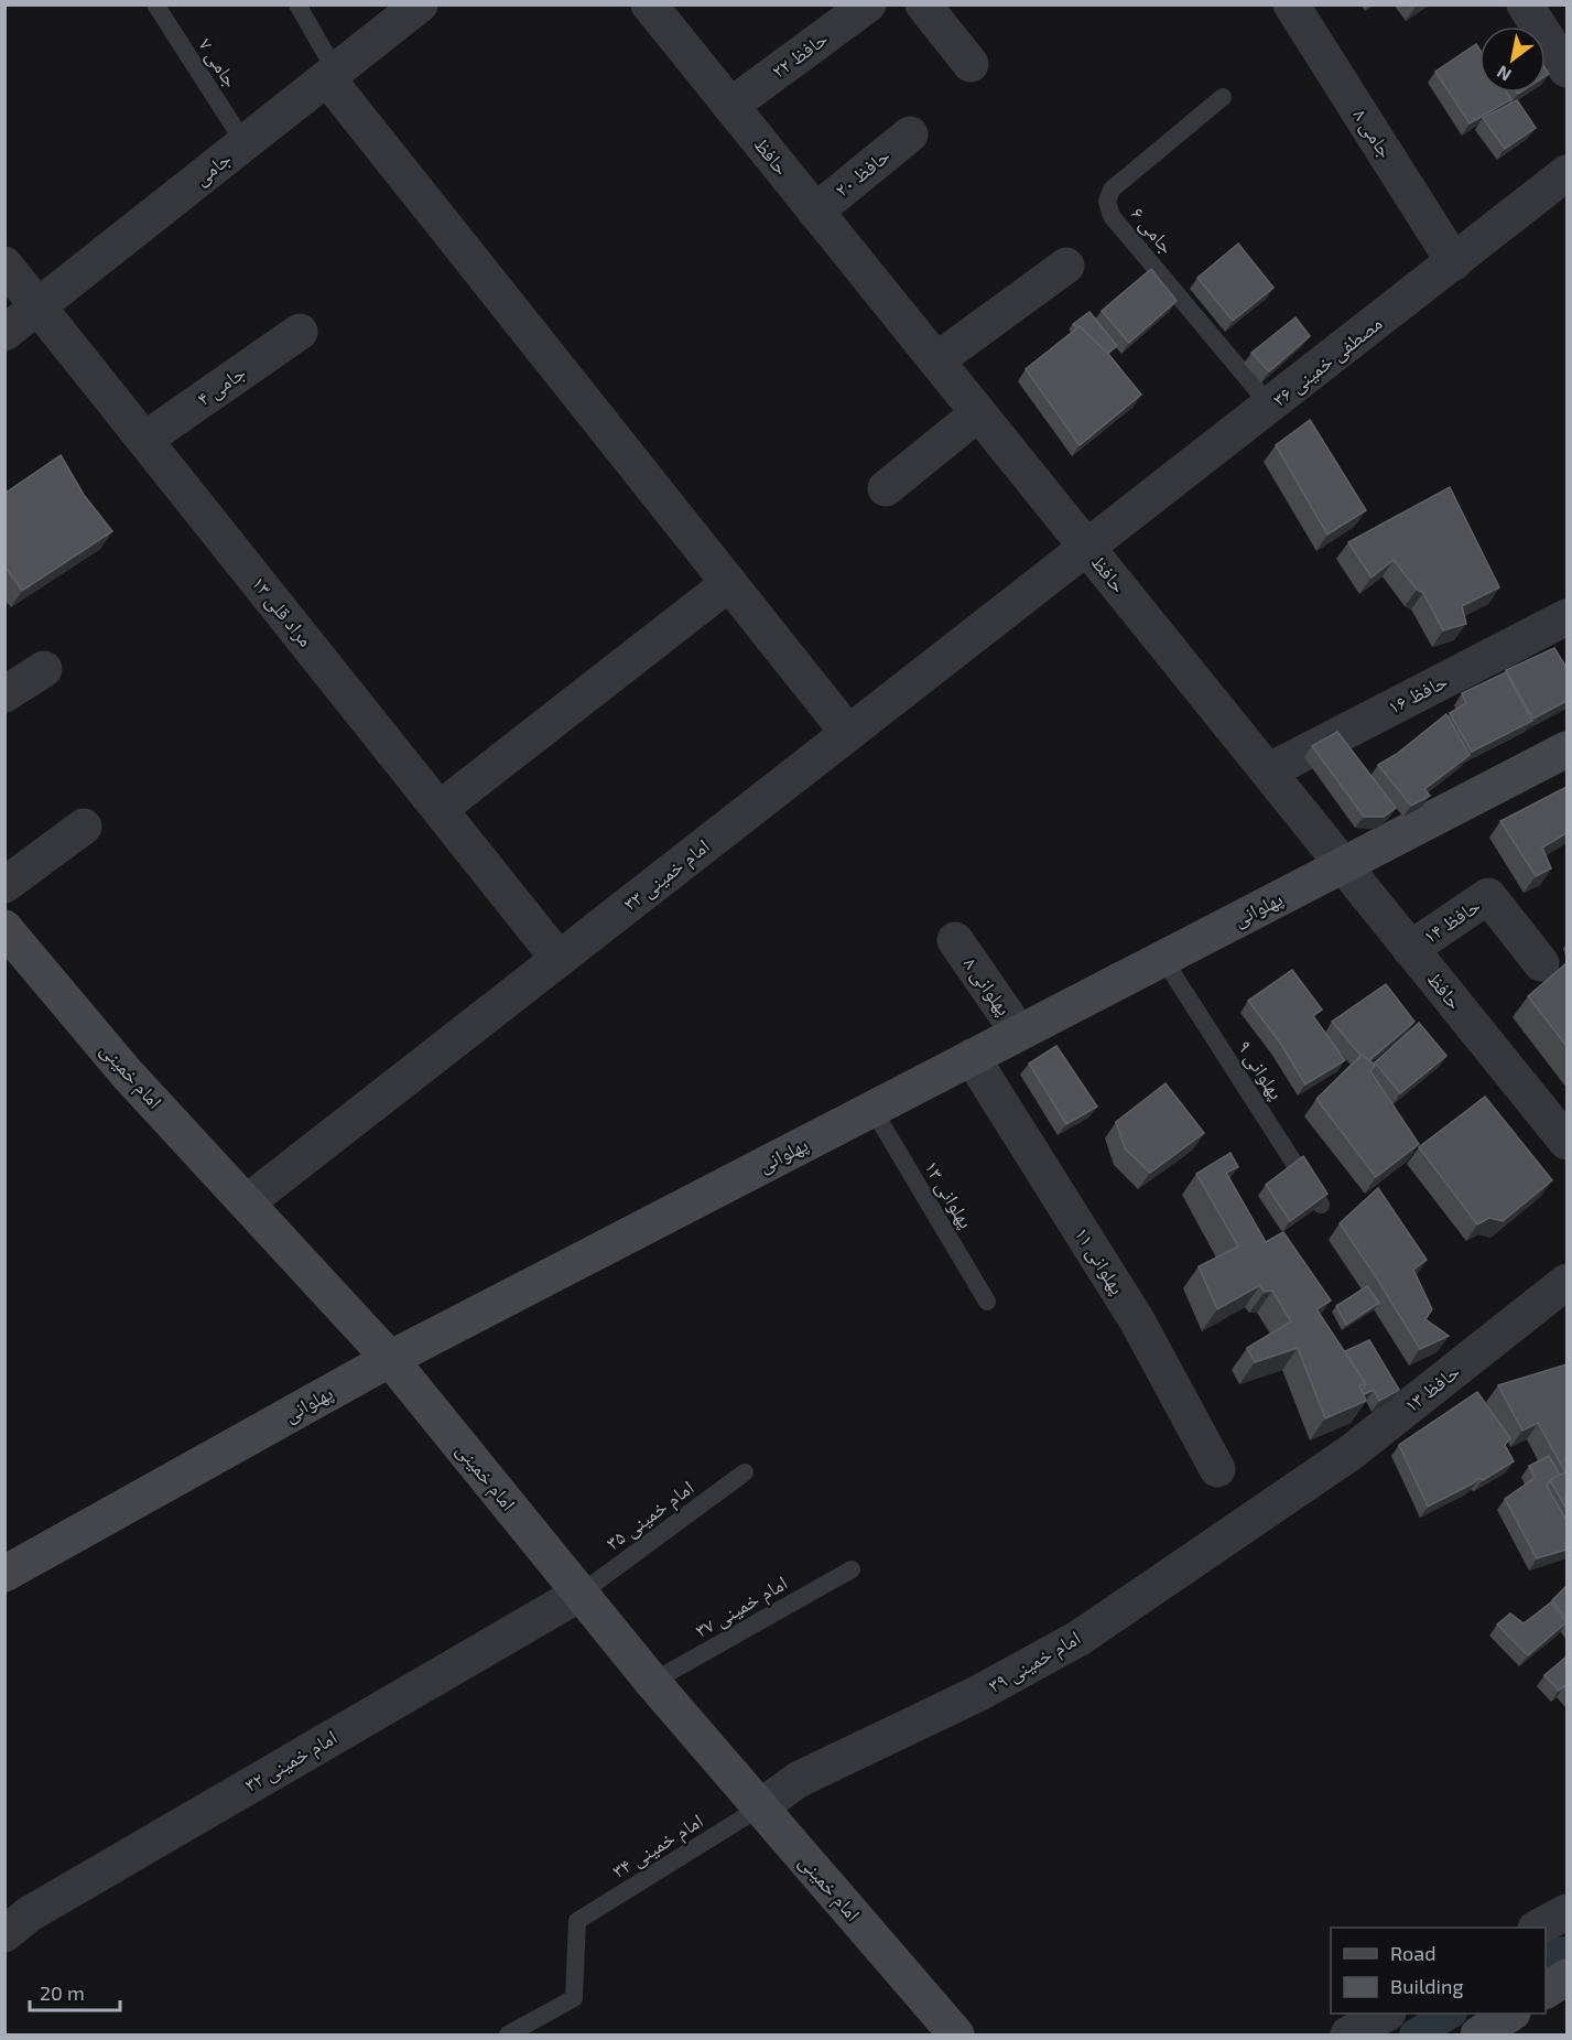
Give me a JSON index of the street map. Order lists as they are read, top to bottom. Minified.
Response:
{"streets":{"street":["حافظ ۲۲","جامی ۸","حافظ","جامی","حافظ ۲۰","مصطفی خمینی ۳۶","جامی ۴","مراد قلی ۱۳","حافظ ۱۶","امام خمینی ۳۳","پهلوانی","حافظ ۱۴","پهلوانی ۸","امام خمینی","پهلوانی ۱۱","حافظ ۱۳","امام خمینی ۳۹","امام خمینی ۳۲"],"lane":["جامی ۷","جامی ۶","پهلوانی ۹","پهلوانی ۱۳","امام خمینی ۳۵","امام خمینی ۳۷","امام خمینی ۳۴"]},"crossings":[["حافظ ۲۲","حافظ"],["جامی ۷","جامی"],["جامی ۸","مصطفی خمینی ۳۶"],["حافظ","حافظ ۲۰"],["حافظ","مصطفی خمینی ۳۶"],["حافظ","حافظ ۱۶"],["حافظ","امام خمینی ۳۳"],["حافظ","پهلوانی"],["حافظ","حافظ ۱۴"],["جامی","مراد قلی ۱۳"],["جامی ۶","مصطفی خمینی ۳۶"],["مصطفی خمینی ۳۶","امام خمینی ۳۳"],["جامی ۴","مراد قلی ۱۳"],["مراد قلی ۱۳","امام خمینی ۳۳"],["امام خمینی ۳۳","امام خمینی"],["پهلوانی","پهلوانی ۸"],["پهلوانی","پهلوانی ۹"],["پهلوانی","امام خمینی"],["پهلوانی","پهلوانی ۱۳"],["پهلوانی","پهلوانی ۱۱"],["امام خمینی","امام خمینی ۳۵"],["امام خمینی","امام خمینی ۳۷"],["امام خمینی","امام خمینی ۳۹"],["امام خمینی","امام خمینی ۳۲"],["امام خمینی","امام خمینی ۳۴"],["حافظ ۱۳","امام خمینی ۳۹"],["امام خمینی ۳۵","امام خمینی ۳۲"],["امام خمینی ۳۹","امام خمینی ۳۴"]],"legend":["Road","Building"],"scale_bar":"20 m","north":"bottom left"}
